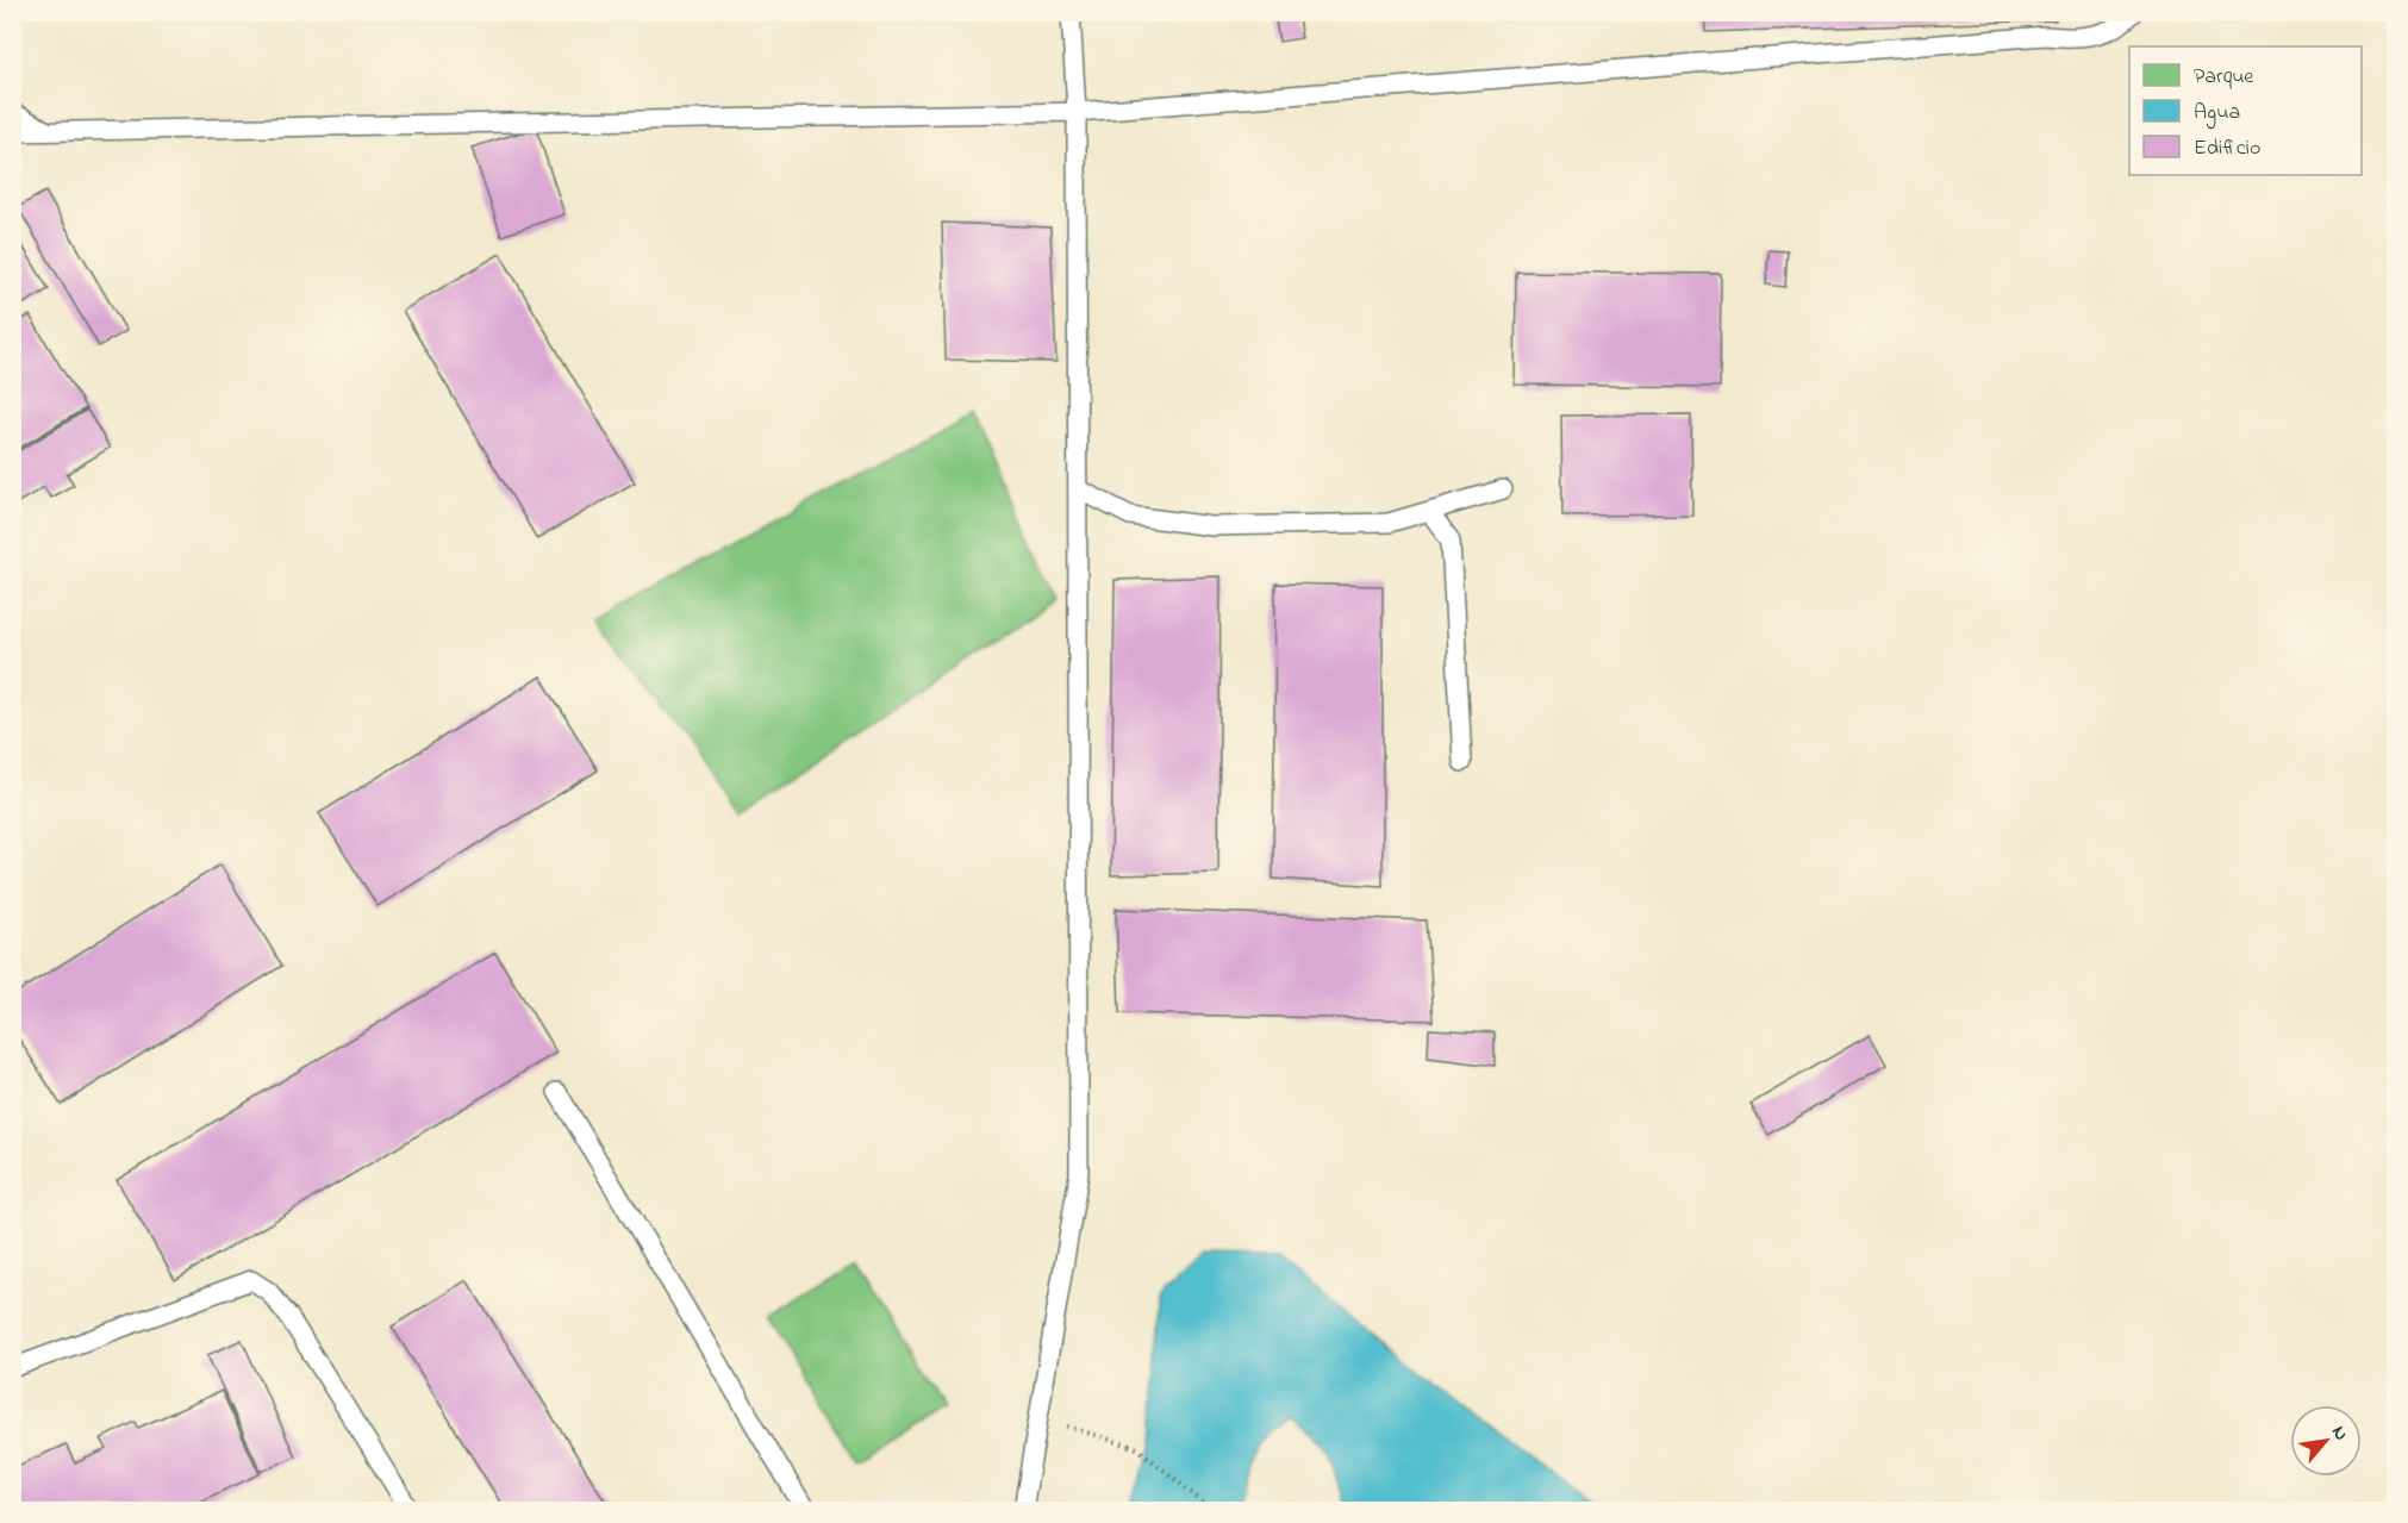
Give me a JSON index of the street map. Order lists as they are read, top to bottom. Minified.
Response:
{"legend":["Parque","Agua","Edificio"],"north":"top right"}
